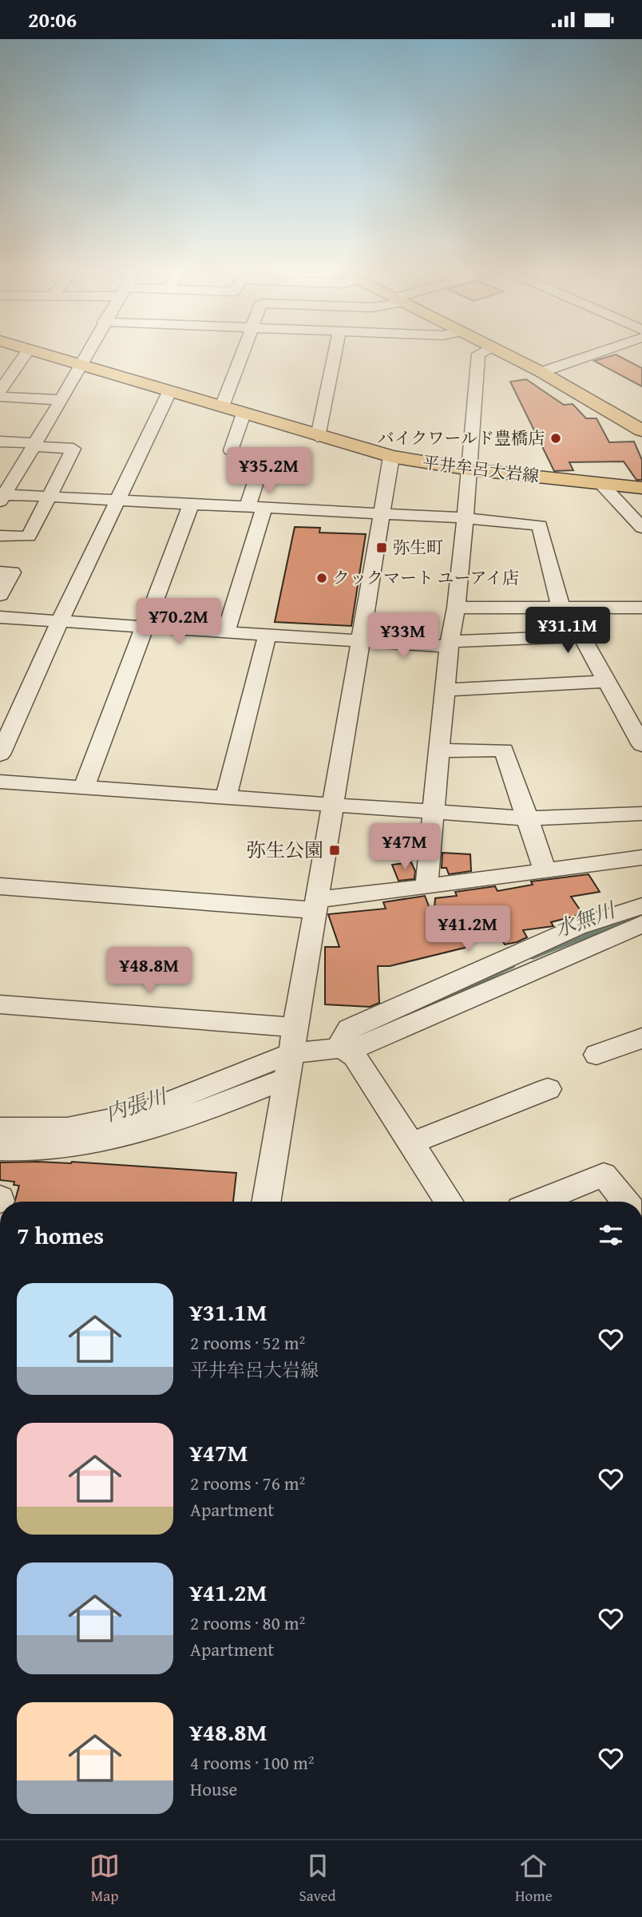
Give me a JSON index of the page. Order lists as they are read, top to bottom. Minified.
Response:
{"streets":{"main road":["平井牟呂大岩線"]},"water":["水無川","内張川"],"places":{"other":["バイクワールド豊橋店","クックマート ユーアイ店"],"transit":["弥生町","弥生公園"]},"page":{"status":"20:06","price":["¥35.2M","¥70.2M","¥31.1M","¥33M","¥47M","¥41.2M","¥48.8M"],"heading":"7 homes","list":[{"name":"¥31.1M","note":"2 rooms · 52 m² · 平井牟呂大岩線"},{"name":"¥47M","note":"2 rooms · 76 m² · Apartment"},{"name":"¥41.2M","note":"2 rooms · 80 m² · Apartment"},{"name":"¥48.8M","note":"4 rooms · 100 m² · House"}],"tabs":["Map","Saved","Home"]}}
